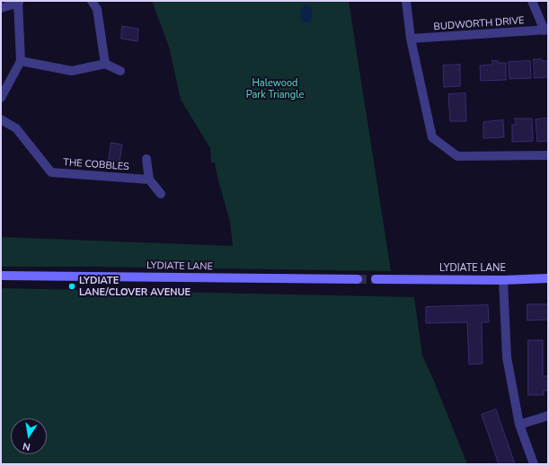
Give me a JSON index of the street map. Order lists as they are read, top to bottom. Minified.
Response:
{"streets":{"street":["BUDWORTH DRIVE","THE COBBLES","LYDIATE LANE"]},"parks":["Halewood Park Triangle"],"places":["LYDIATE LANE/CLOVER AVENUE"],"north":"bottom"}
